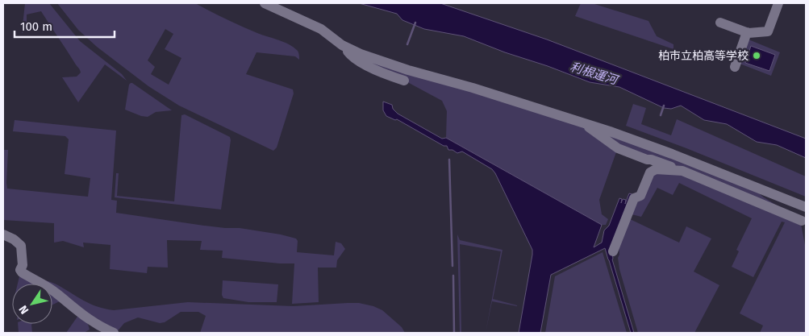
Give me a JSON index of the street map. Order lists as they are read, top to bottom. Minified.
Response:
{"water":["利根運河"],"places":["柏市立柏高等学校"],"scale_bar":"100 m","north":"bottom left"}
